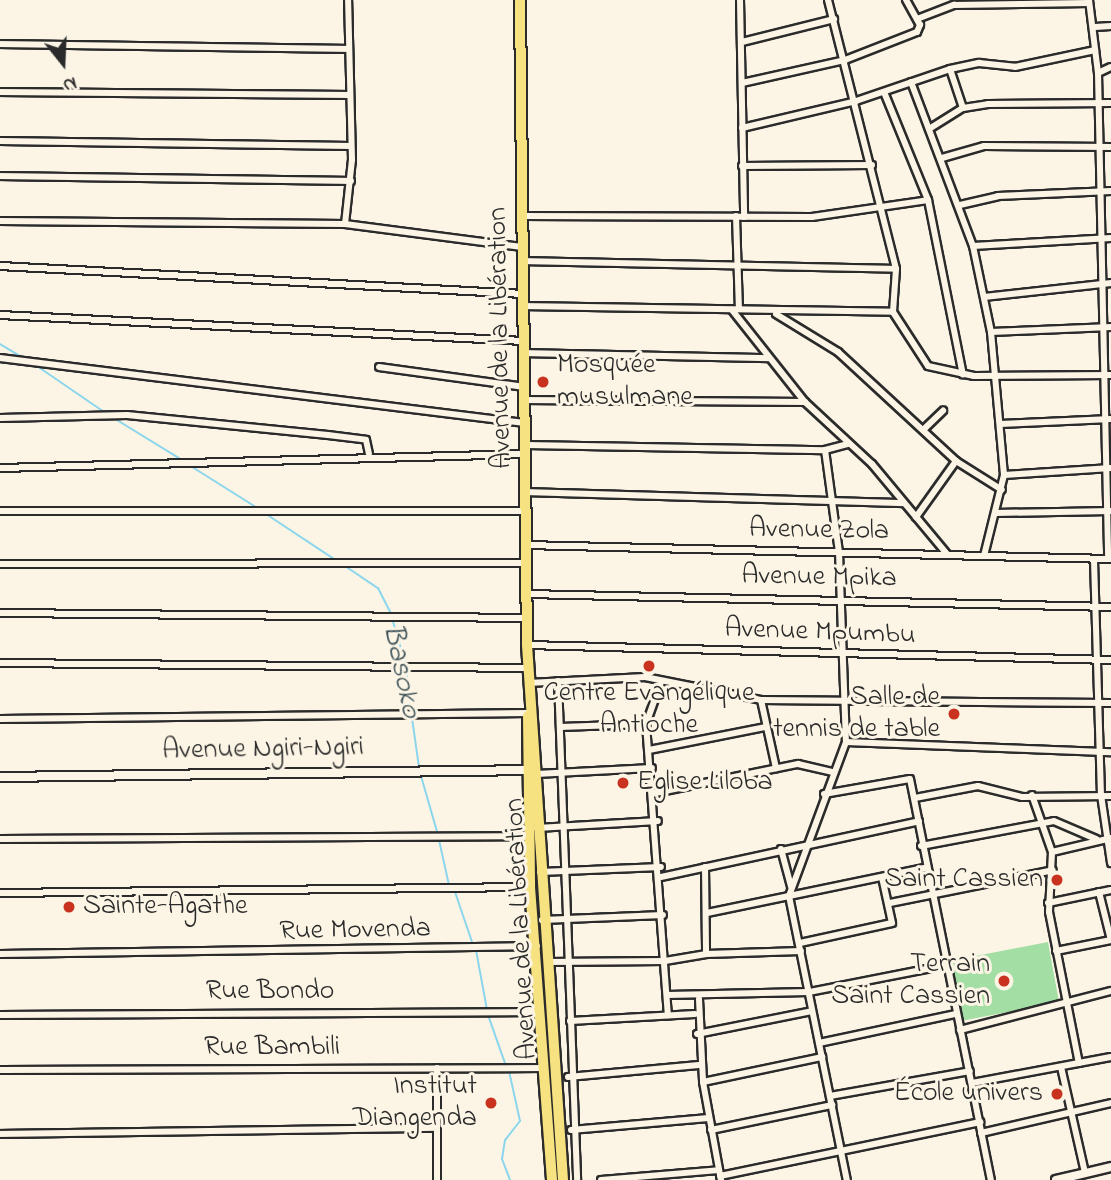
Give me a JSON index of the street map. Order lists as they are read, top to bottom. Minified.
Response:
{"streets":{"highway":["Avenue de la Libération"],"street":["Avenue Zola","Avenue Mpika","Avenue Mpumbu","Avenue Ngiri-Ngiri","Rue Movenda","Rue Bondo","Rue Bambili"]},"crossings":[["Avenue de la Libération","Avenue Zola"],["Avenue de la Libération","Avenue Mpika"],["Avenue de la Libération","Avenue Mpumbu"],["Avenue de la Libération","Avenue Ngiri-Ngiri"],["Avenue de la Libération","Rue Movenda"],["Avenue de la Libération","Rue Bondo"],["Avenue de la Libération","Rue Bambili"]],"water":["Basoko"],"places":["Mosquée musulmane","Centre Evangélique Antioche","Salle de tennis de table","Eglise Liloba","Saint Cassien","Sainte-Agathe","Terrain Saint Cassien","École univers","Institut Diangenda"],"north":"bottom"}
